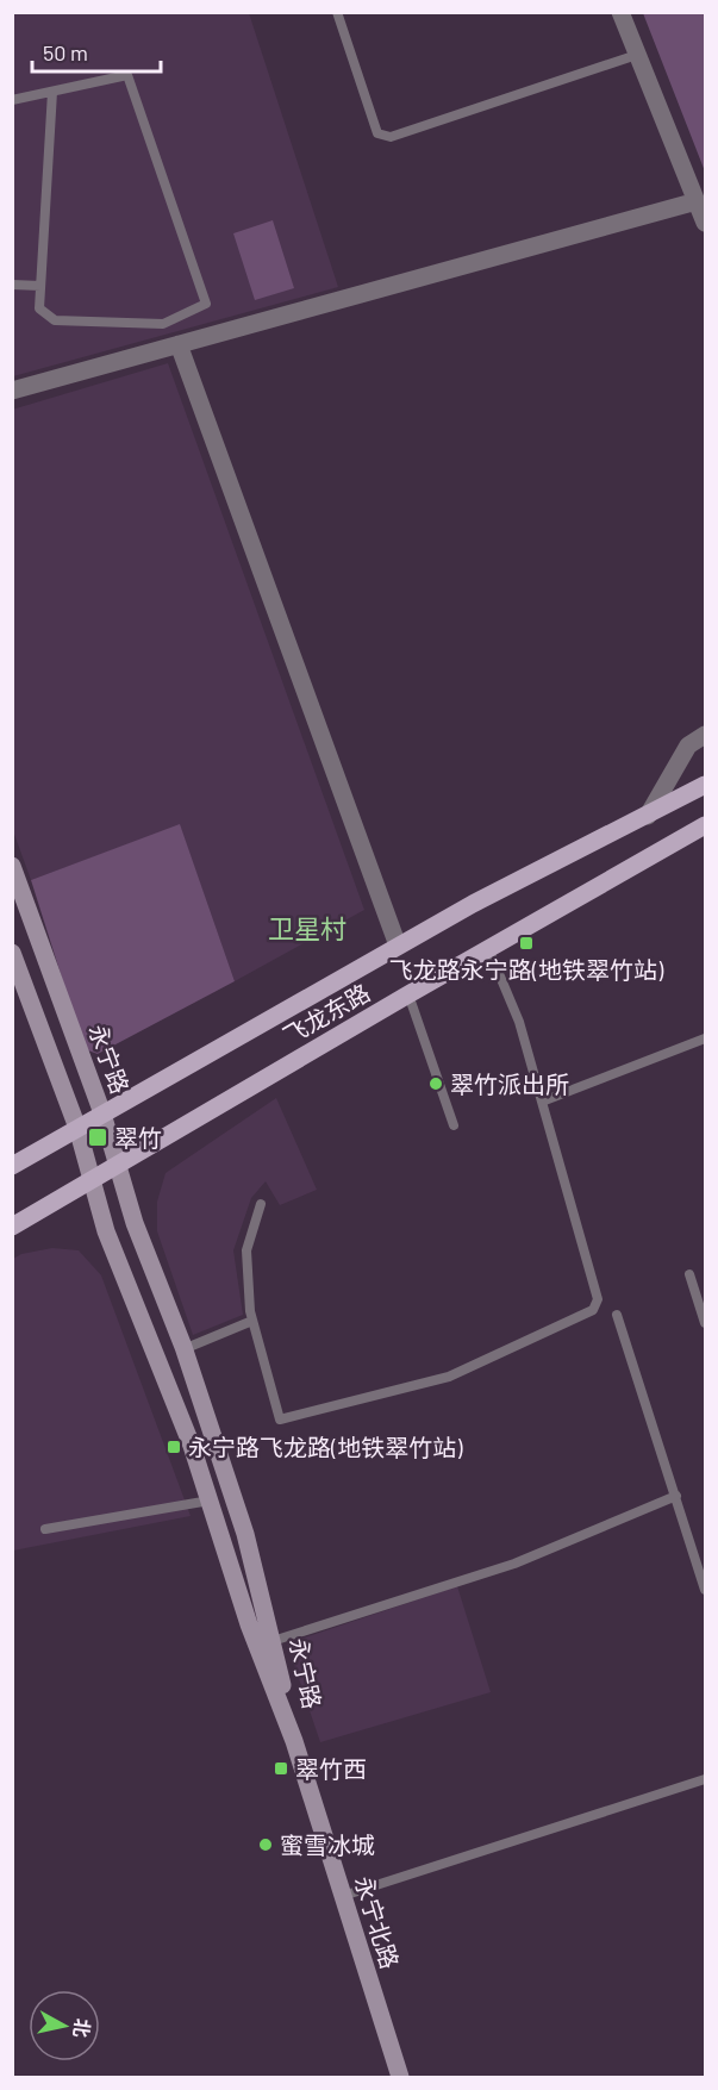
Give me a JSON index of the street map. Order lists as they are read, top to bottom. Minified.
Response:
{"streets":{"main road":["飞龙东路","永宁路","永宁北路"]},"crossings":[["飞龙东路","永宁路"],["永宁路","永宁北路"]],"districts":["卫星村"],"places":{"transit":["飞龙路永宁路(地铁翠竹站)","翠竹","永宁路飞龙路(地铁翠竹站)","翠竹西"],"other":["翠竹派出所","蜜雪冰城"]},"scale_bar":"50 m","north":"right"}
